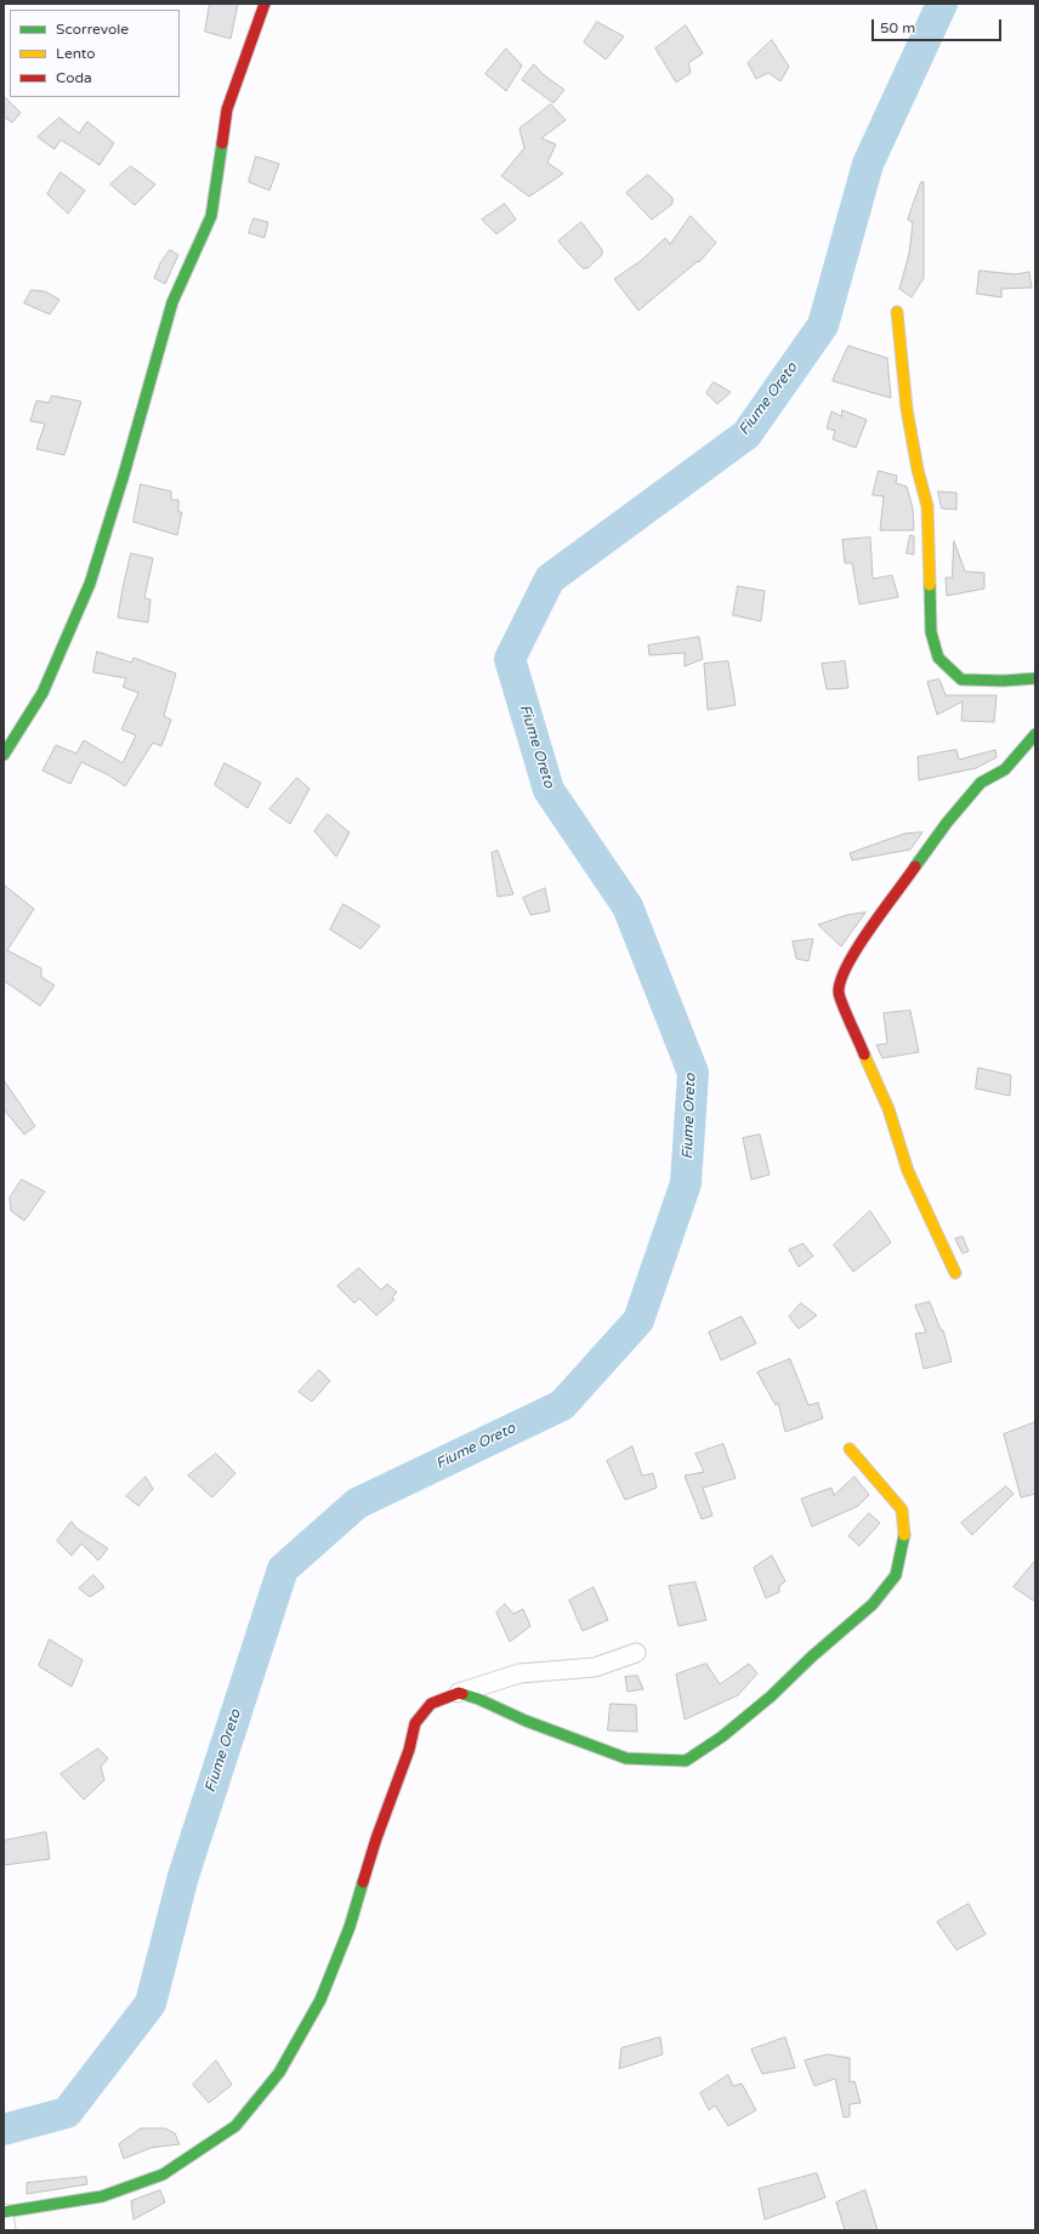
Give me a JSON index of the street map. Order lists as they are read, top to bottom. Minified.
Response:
{"water":["Fiume Oreto"],"legend":["Scorrevole","Lento","Coda"],"scale_bar":"50 m"}
